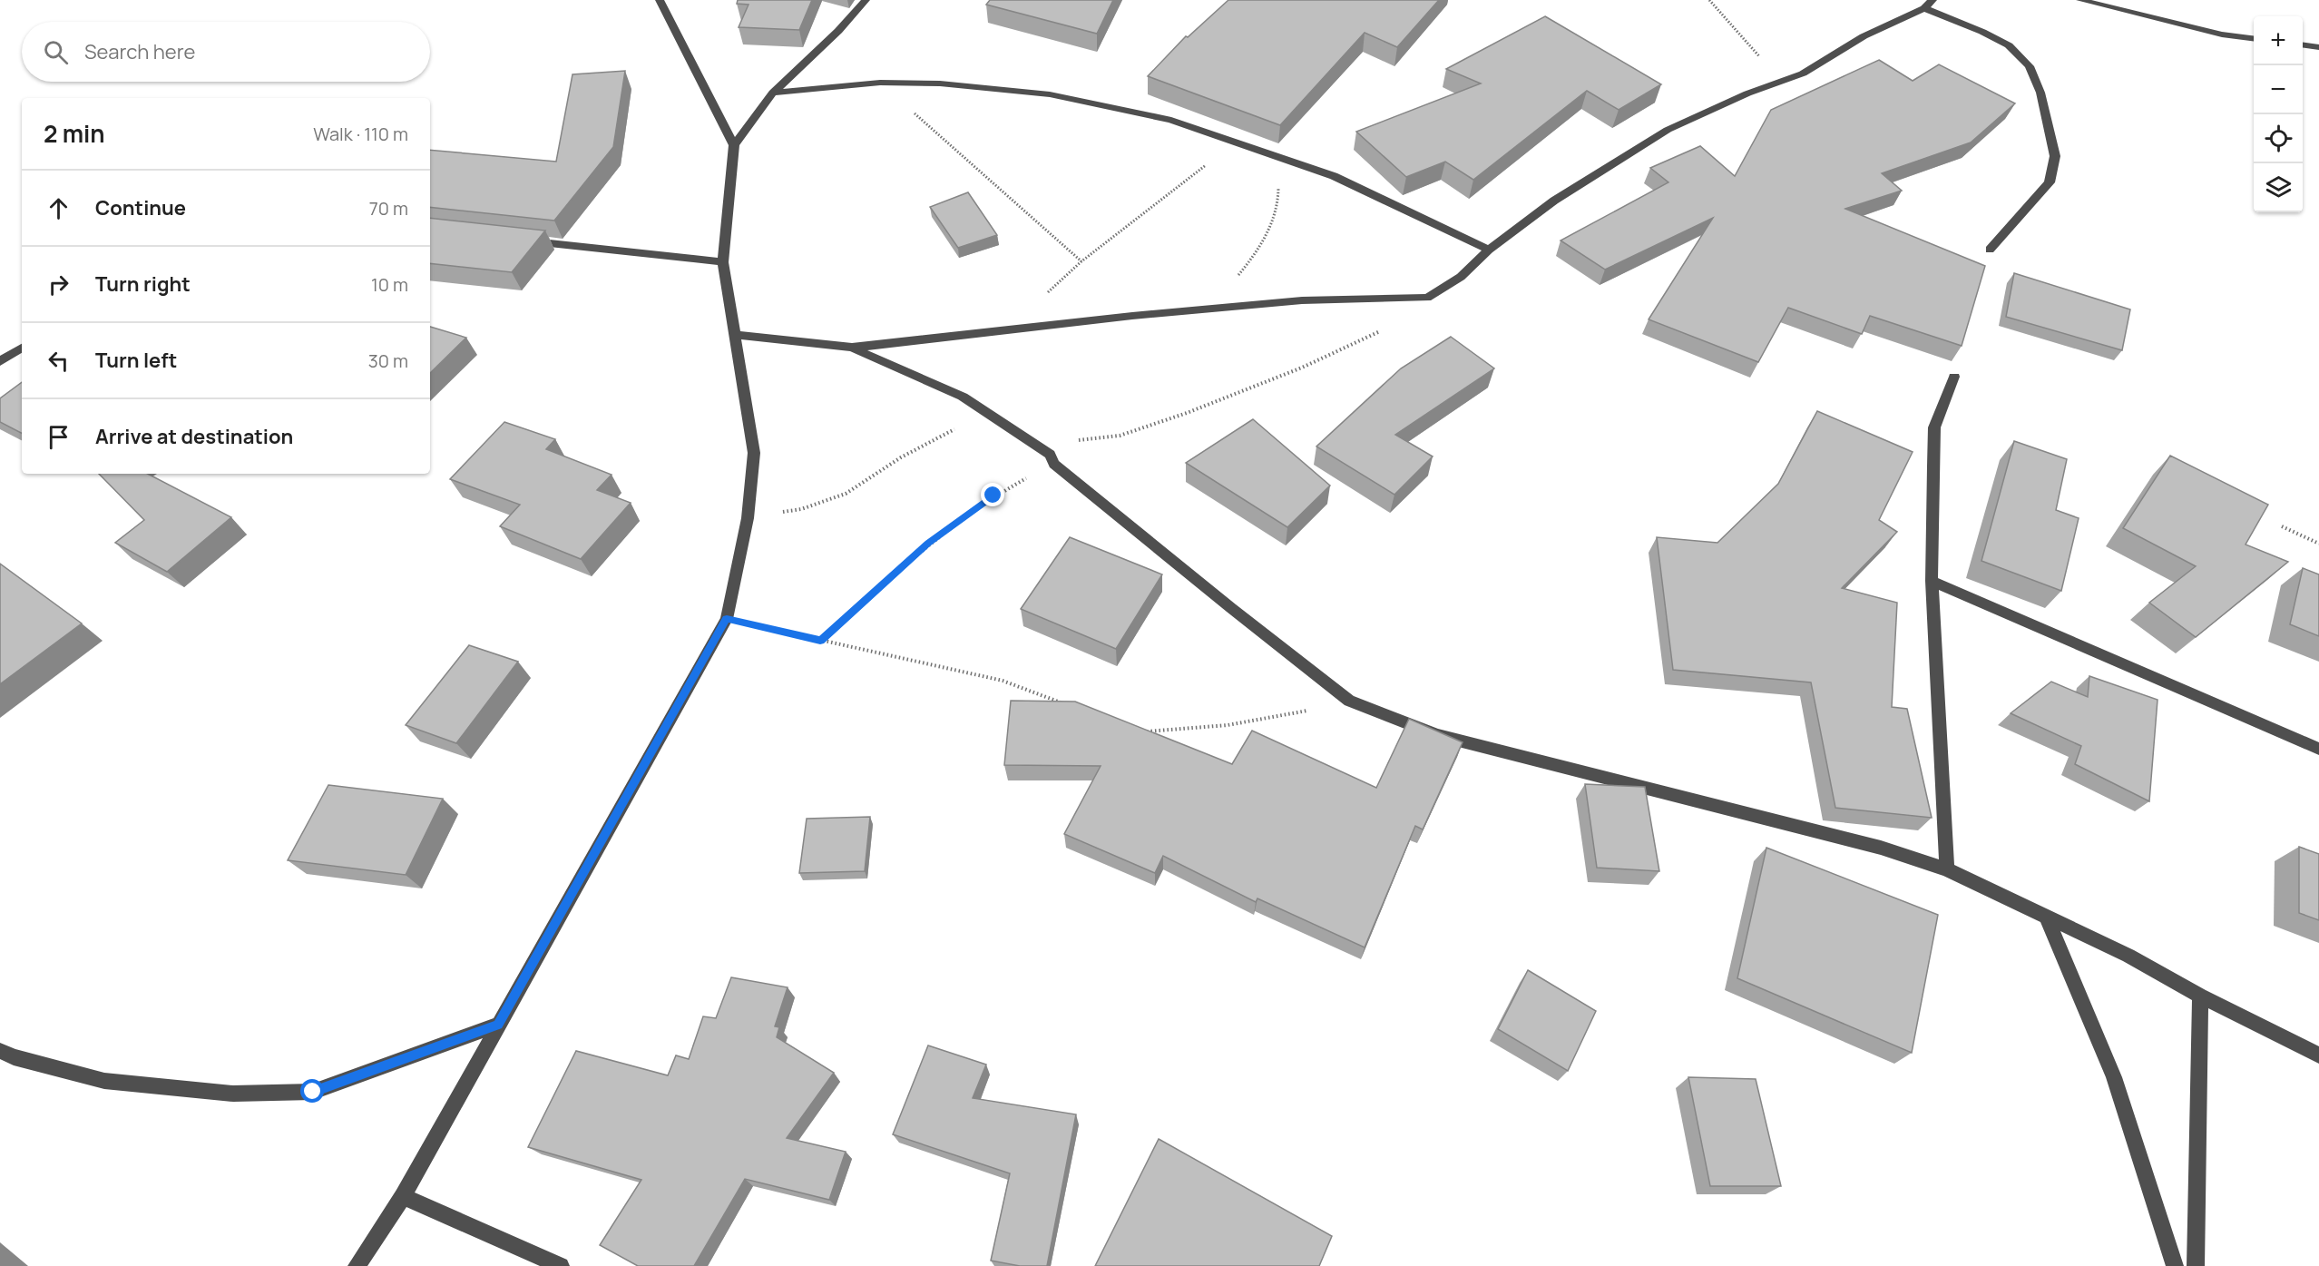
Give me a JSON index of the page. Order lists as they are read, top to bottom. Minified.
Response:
{"page":{"map_buttons":["+","−"],"search":"Search here","heading":["2 min","Walk · 110 m"],"list":[["Continue","70 m"],["Turn right","10 m"],["Turn left","30 m"],"Arrive at destination"]}}
